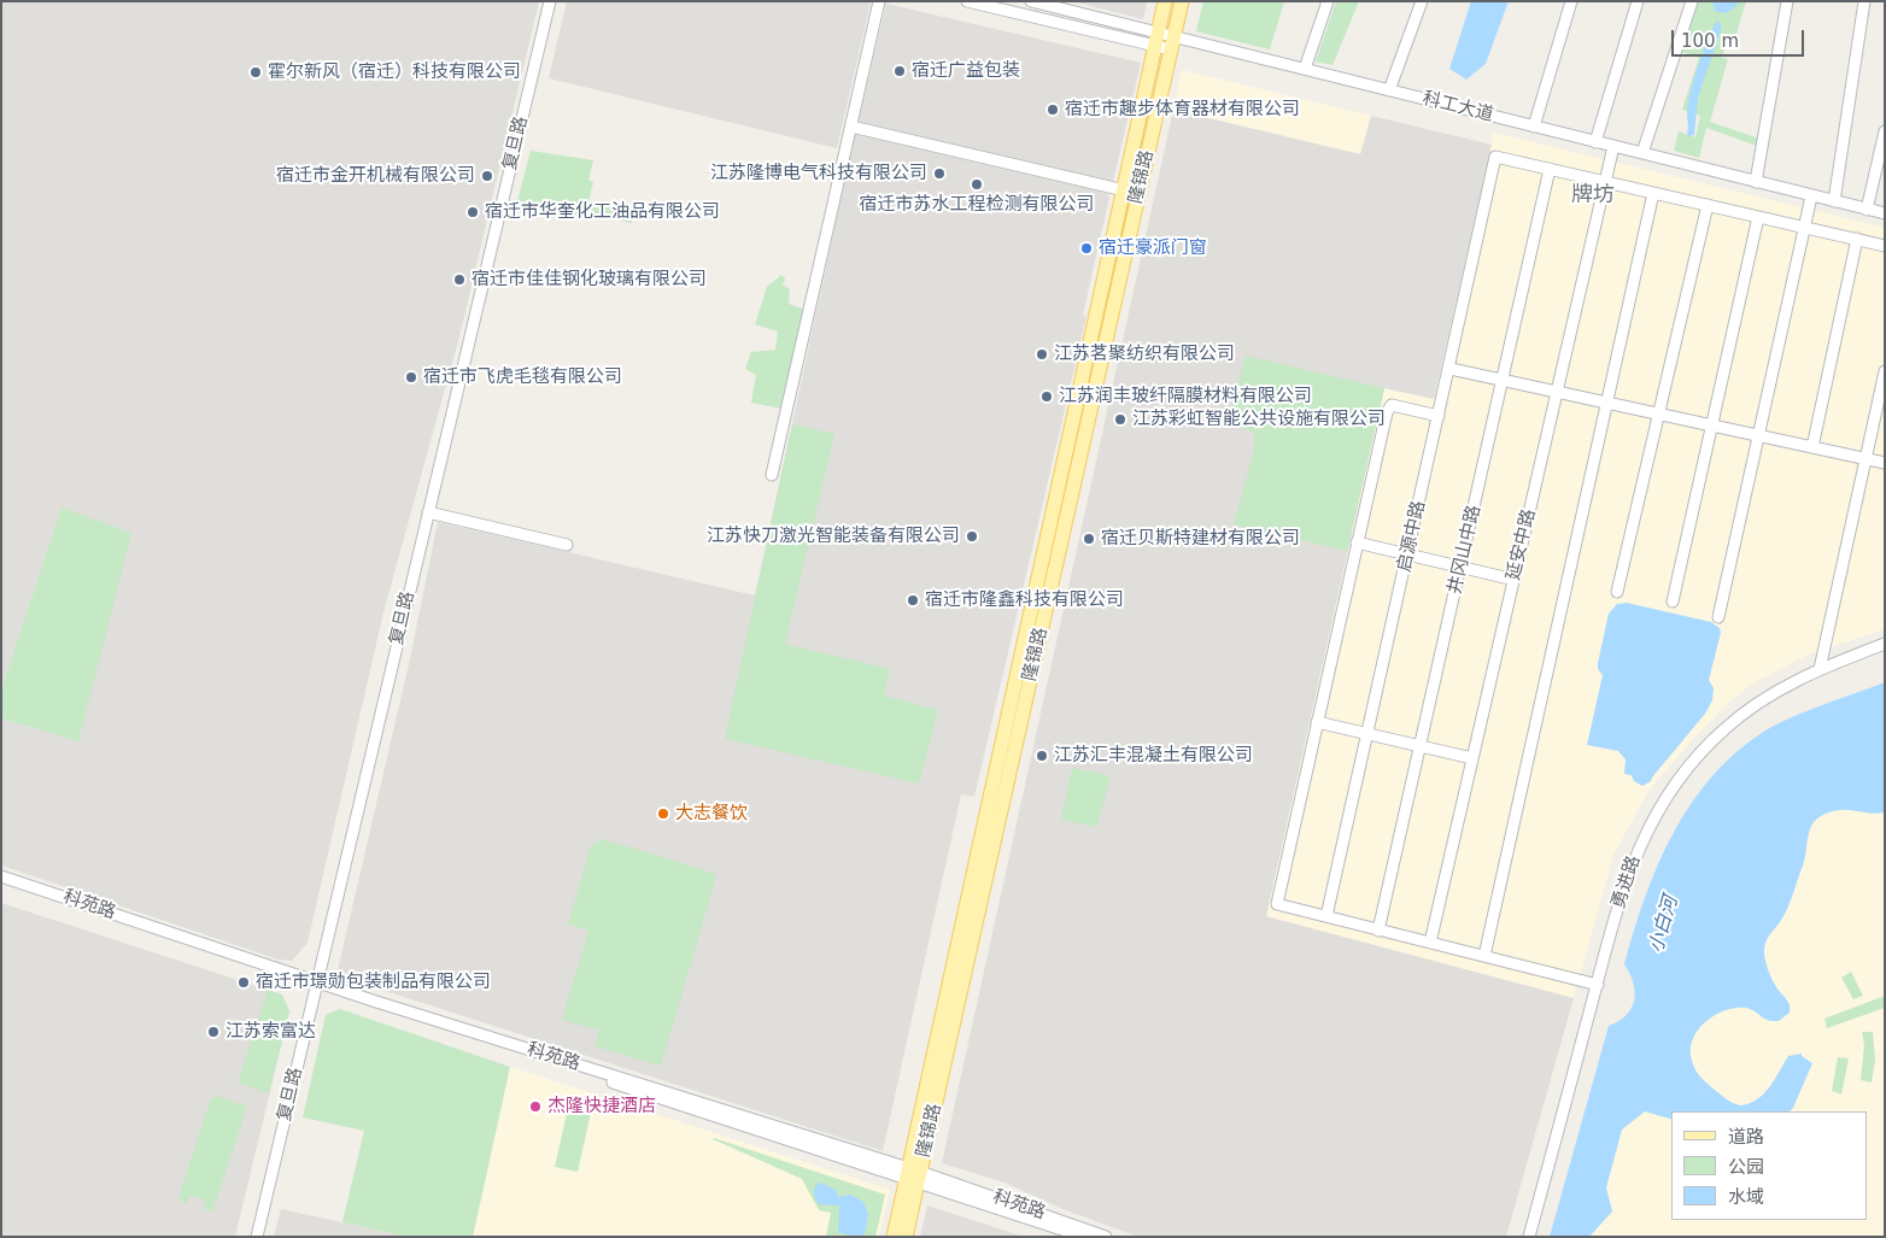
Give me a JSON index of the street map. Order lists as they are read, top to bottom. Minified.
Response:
{"streets":{"main road":["隆锦路"],"street":["科工大道","复旦路","启源中路","延安中路","井冈山中路","勇进路","科苑路"]},"crossings":[["科工大道","隆锦路"],["科工大道","延安中路"],["复旦路","科苑路"],["隆锦路","科苑路"],["启源中路","井冈山中路"]],"districts":["牌坊"],"water":["小白河"],"places":["宿迁广益包装","霍尔新风（宿迁）科技有限公司","宿迁市趣步体育器材有限公司","江苏隆博电气科技有限公司","宿迁市金开机械有限公司","宿迁市苏水工程检测有限公司","宿迁市华奎化工油品有限公司","宿迁豪派门窗","宿迁市佳佳钢化玻璃有限公司","江苏茗聚纺织有限公司","宿迁市飞虎毛毯有限公司","江苏润丰玻纤隔膜材料有限公司","江苏彩虹智能公共设施有限公司","江苏快刀激光智能装备有限公司","宿迁贝斯特建材有限公司","宿迁市隆鑫科技有限公司","江苏汇丰混凝土有限公司","大志餐饮","宿迁市璟勋包装制品有限公司","江苏索富达","杰隆快捷酒店"],"legend":["道路","公园","水域"],"scale_bar":"100 m"}
